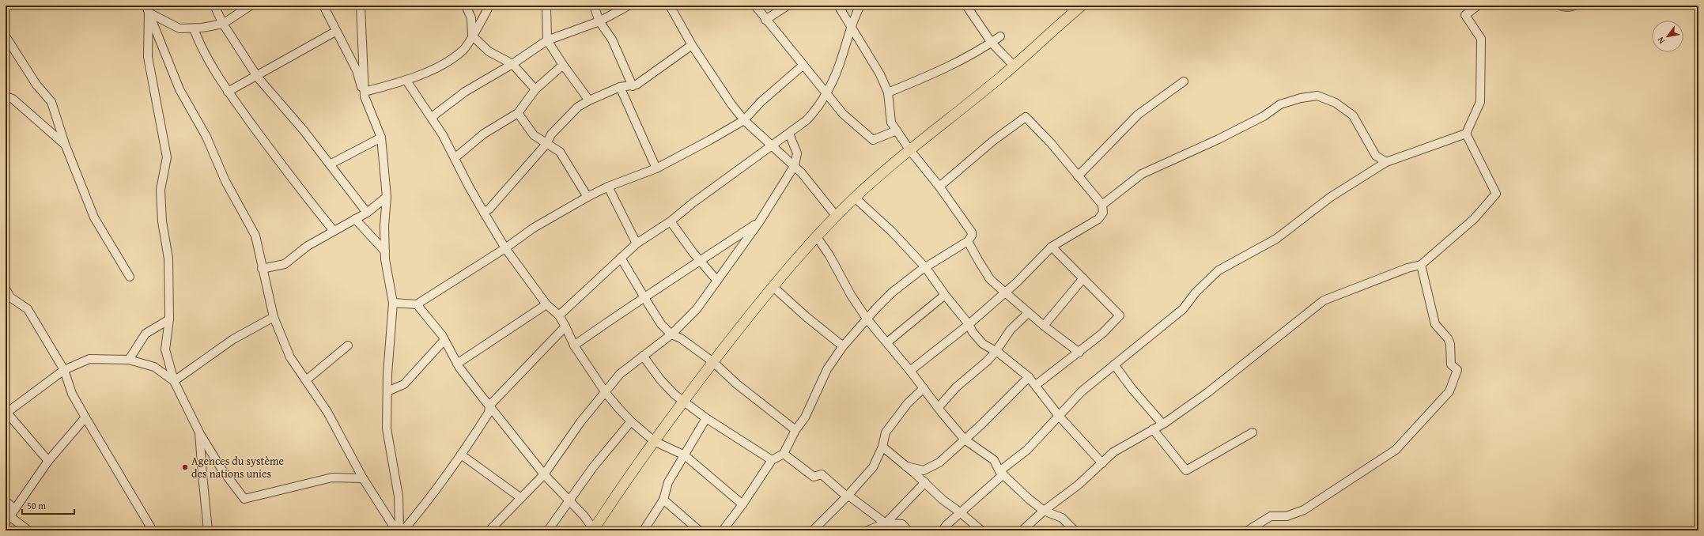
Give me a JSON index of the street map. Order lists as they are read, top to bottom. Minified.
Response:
{"places":["Agences du système des nations unies"],"scale_bar":"50 m","north":"bottom left"}
